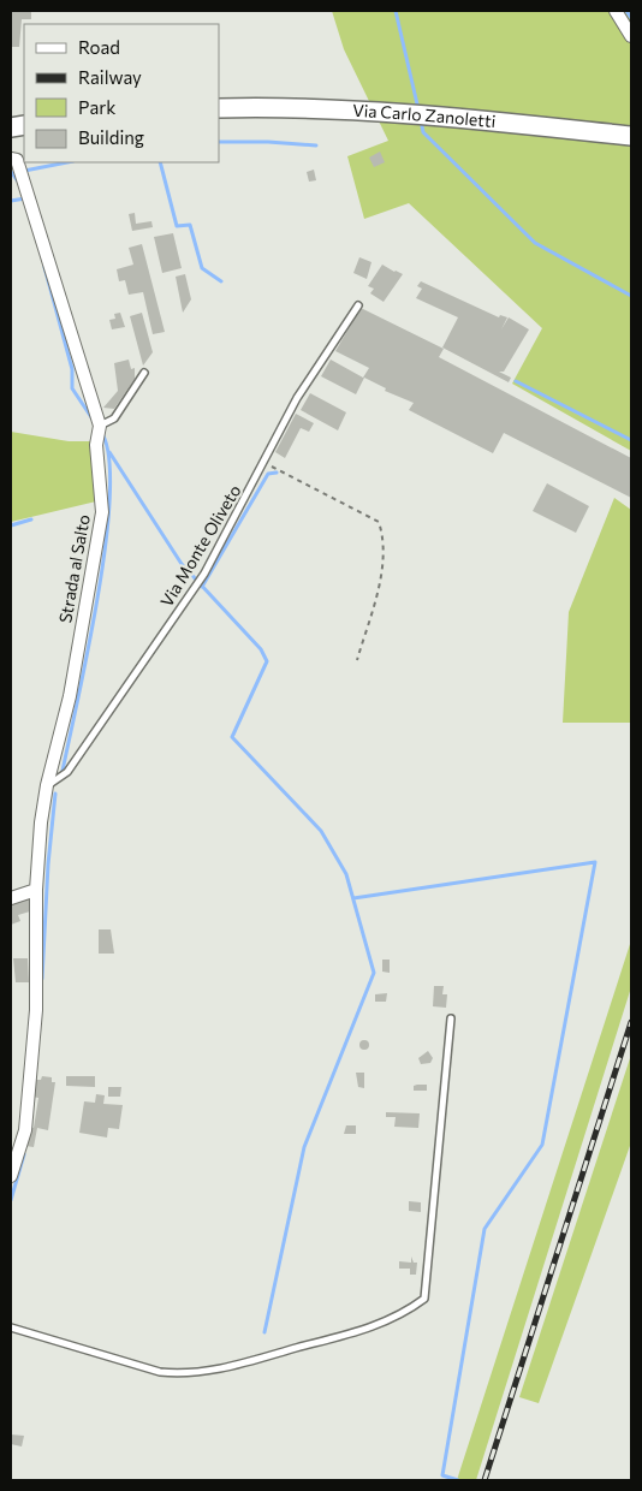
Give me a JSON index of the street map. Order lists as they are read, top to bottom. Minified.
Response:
{"streets":{"main road":["Via Carlo Zanoletti"],"street":["Strada al Salto"],"lane":["Via Monte Oliveto"]},"crossings":[["Via Monte Oliveto","Strada al Salto"]],"legend":["Road","Railway","Park","Building"]}
